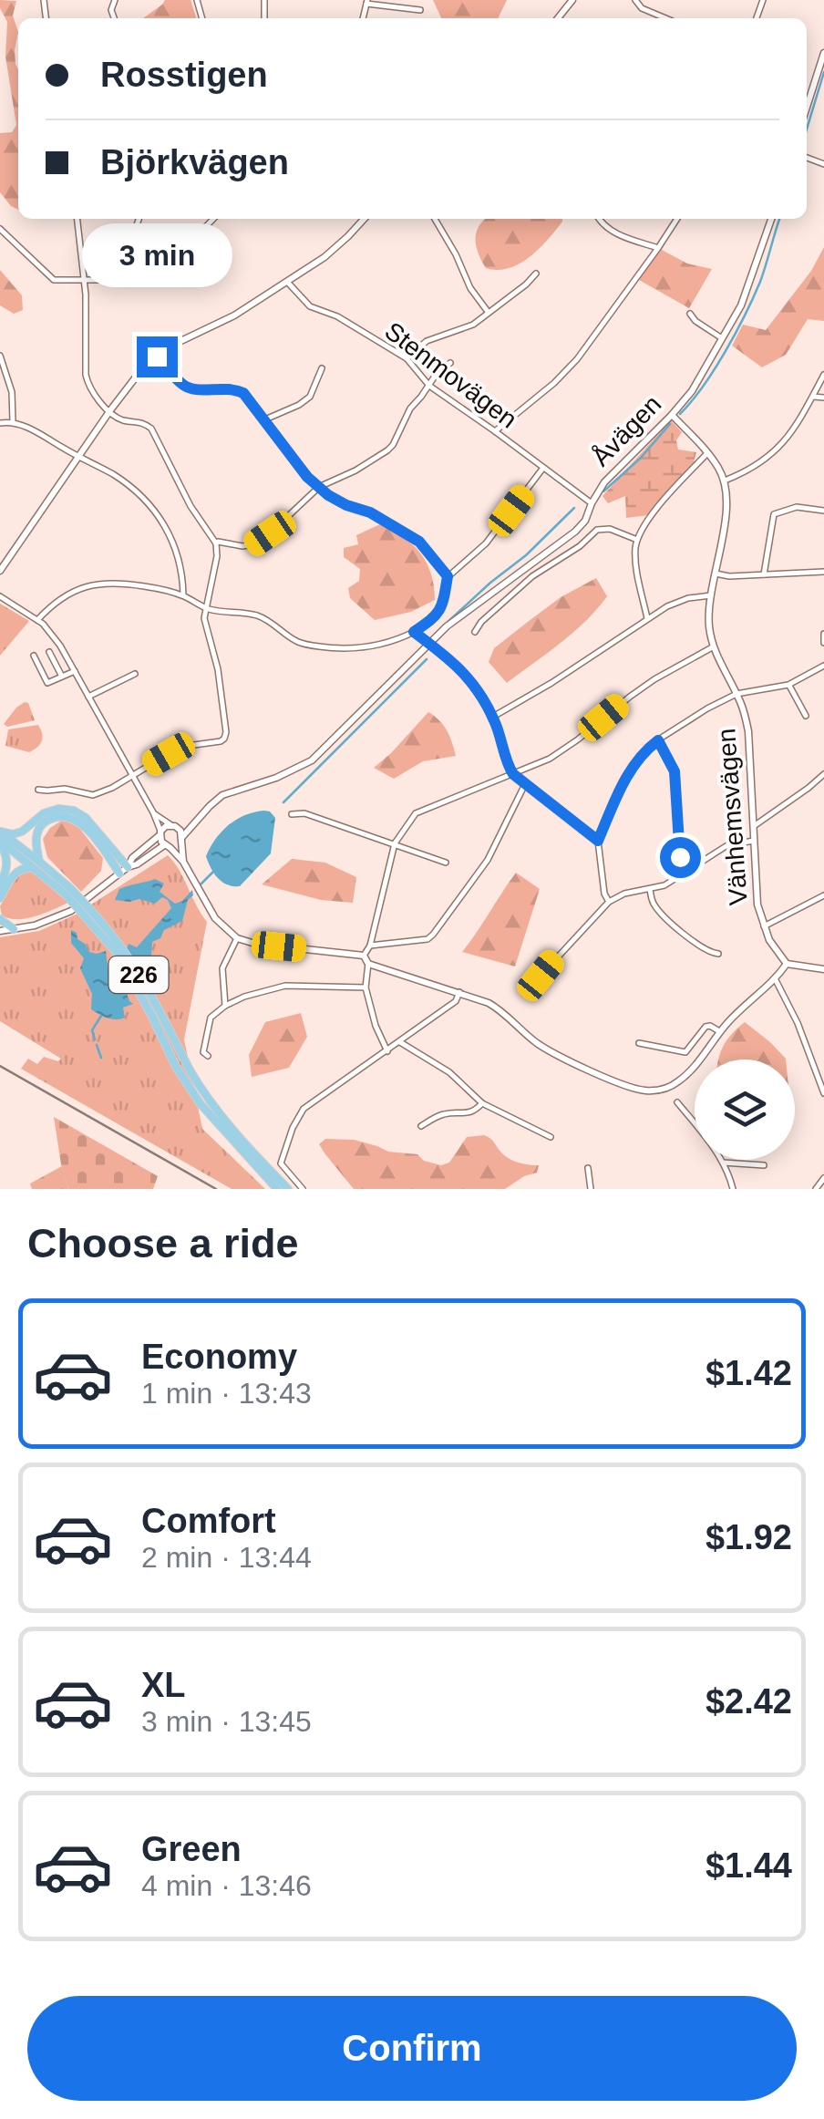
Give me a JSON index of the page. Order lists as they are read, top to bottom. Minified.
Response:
{"streets":{"main road":["226"],"street":["Stenmovägen","Åvägen","Vänhemsvägen"]},"crossings":[["Stenmovägen","Åvägen"]],"page":{"banner":["Rosstigen","Björkvägen"],"bubble":"3 min","heading":"Choose a ride","list":[{"name":"Economy","note":"1 min · 13:43","value":"$1.42"},{"name":"Comfort","note":"2 min · 13:44","value":"$1.92"},{"name":"XL","note":"3 min · 13:45","value":"$2.42"},{"name":"Green","note":"4 min · 13:46","value":"$1.44"}],"buttons":"Confirm"}}
